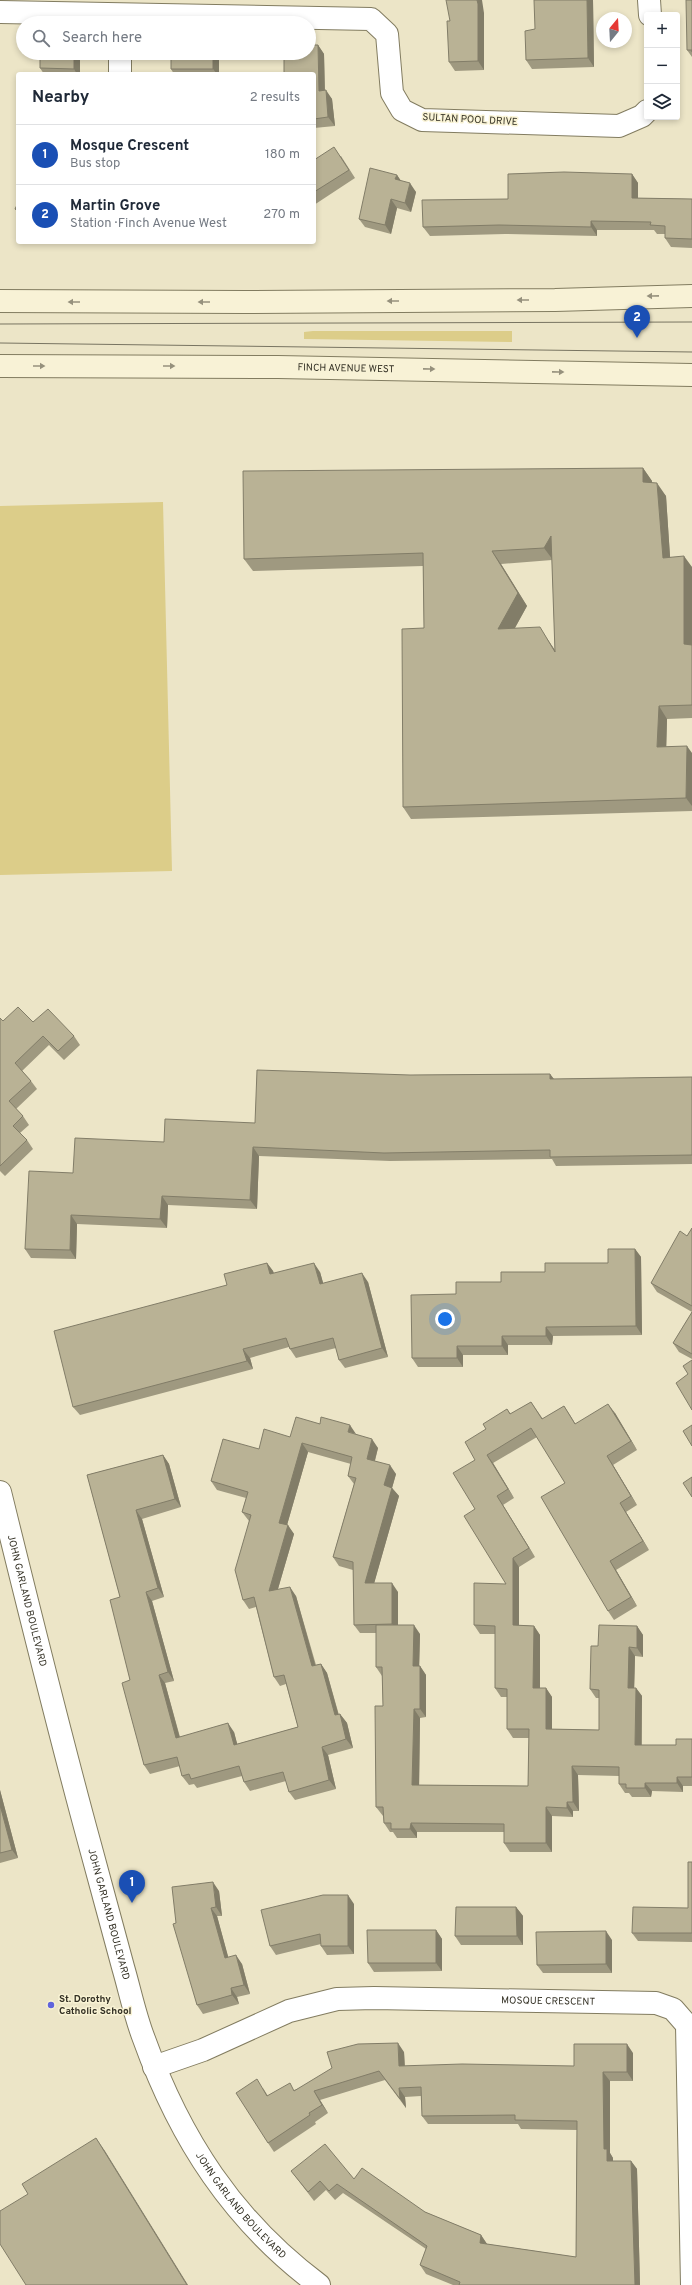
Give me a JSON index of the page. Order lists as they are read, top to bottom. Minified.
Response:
{"streets":{"main road":["FINCH AVENUE WEST"],"street":["SULTAN POOL DRIVE","JOHN GARLAND BOULEVARD","MOSQUE CRESCENT"]},"crossings":[["JOHN GARLAND BOULEVARD","MOSQUE CRESCENT"]],"places":["St. Dorothy Catholic School"],"north":"top","page":{"map_buttons":["+","−"],"search":"Search here","heading":["Nearby","2 results"],"list":[{"mark":"1","name":"Mosque Crescent","note":"Bus stop","value":"180 m"},{"mark":"2","name":"Martin Grove","note":"Station · Finch Avenue West","value":"270 m"}],"pins":["2","1"]}}
